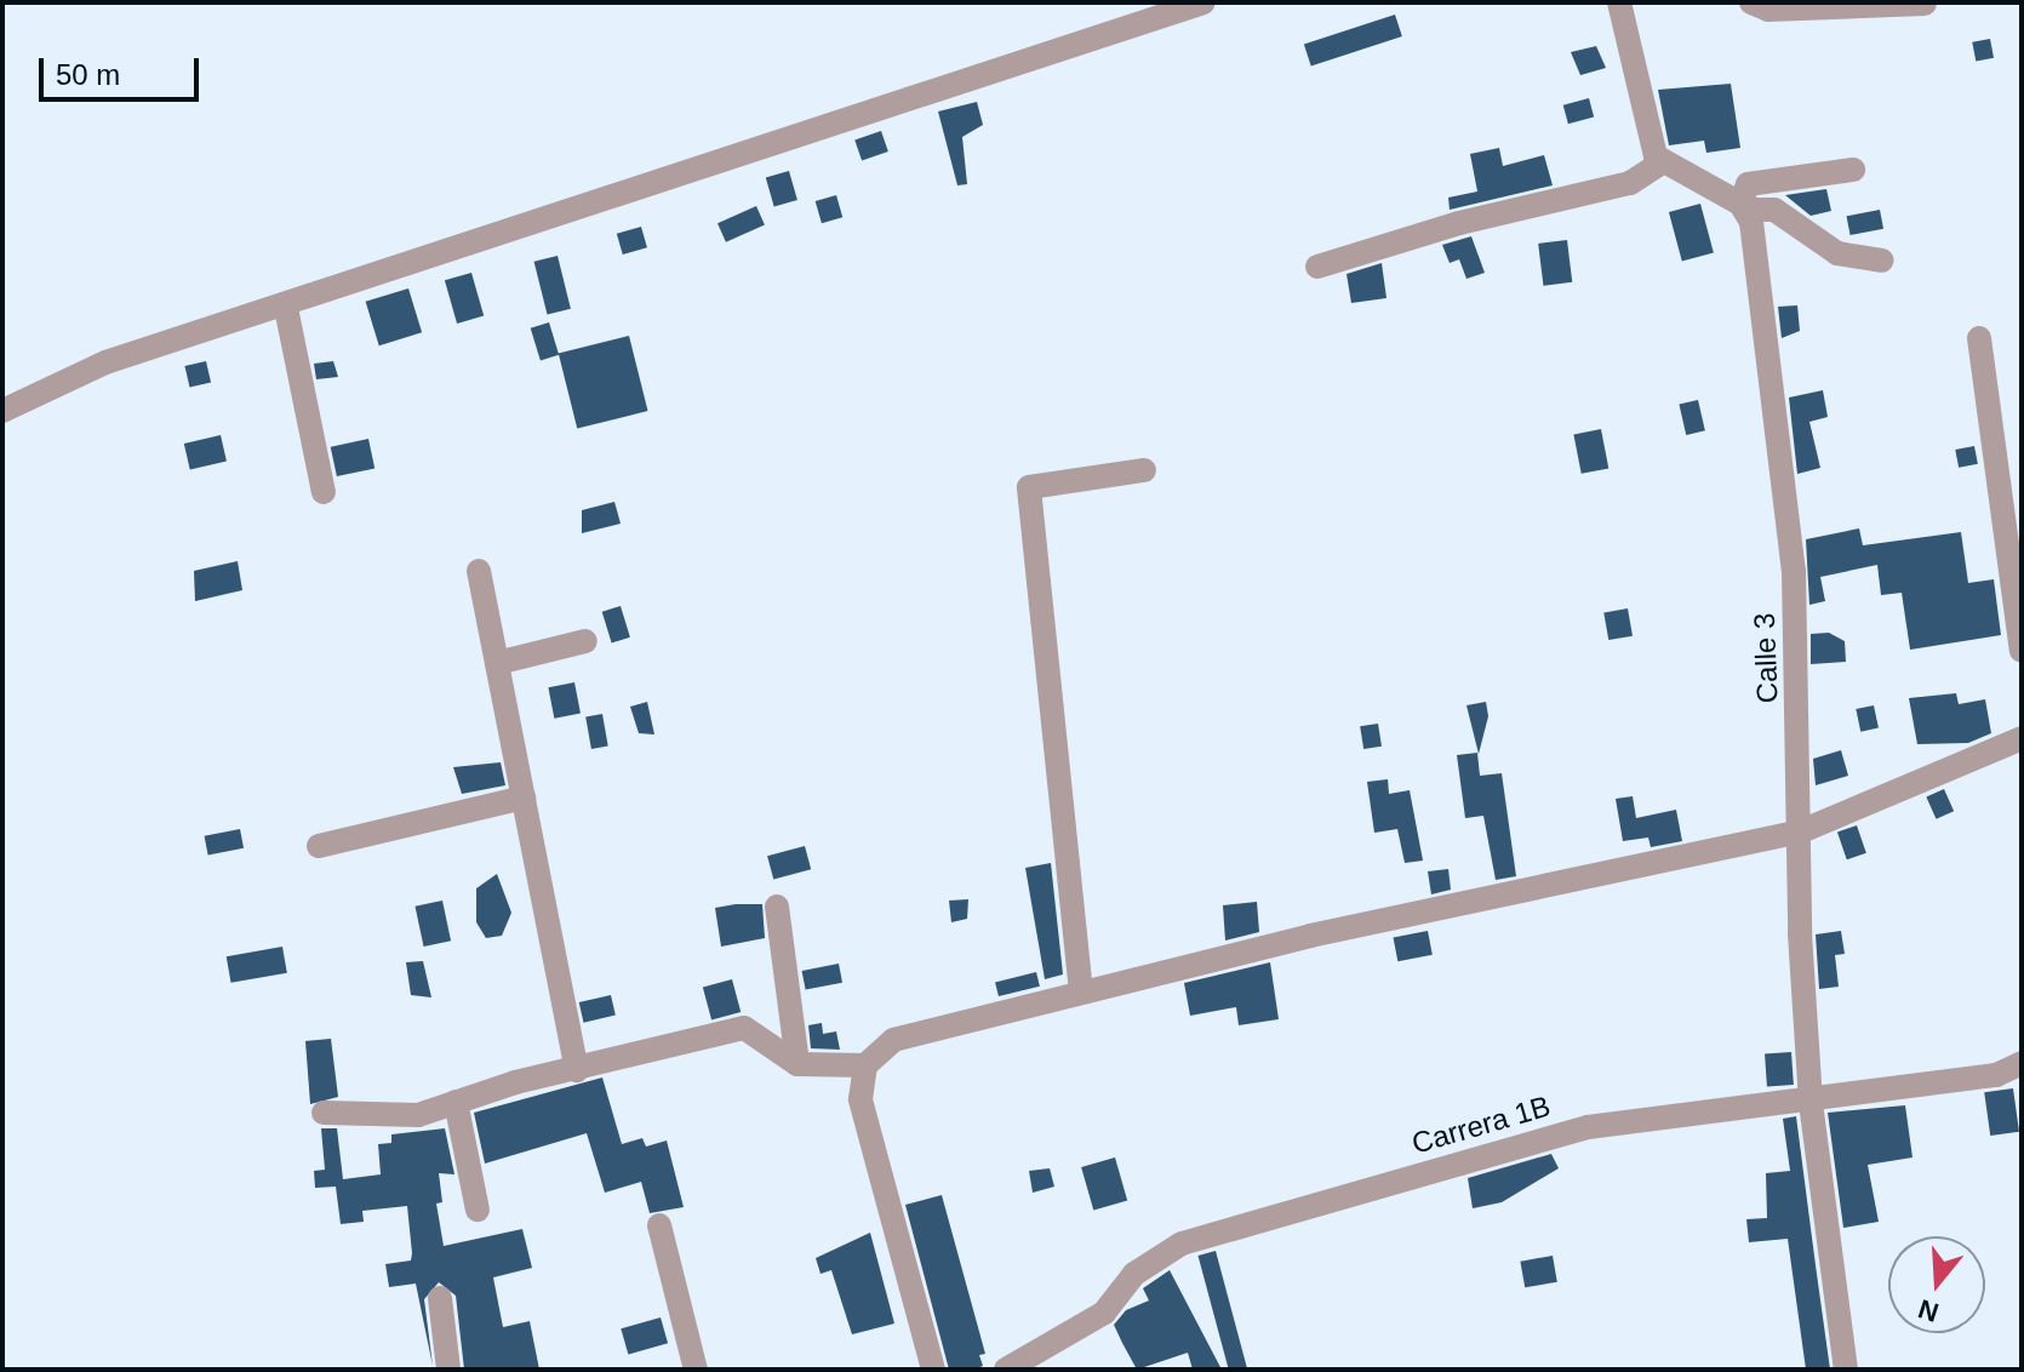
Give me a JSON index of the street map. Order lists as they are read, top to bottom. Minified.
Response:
{"streets":{"street":["Calle 3","Carrera 1B"]},"crossings":[["Calle 3","Carrera 1B"]],"scale_bar":"50 m","north":"bottom"}
